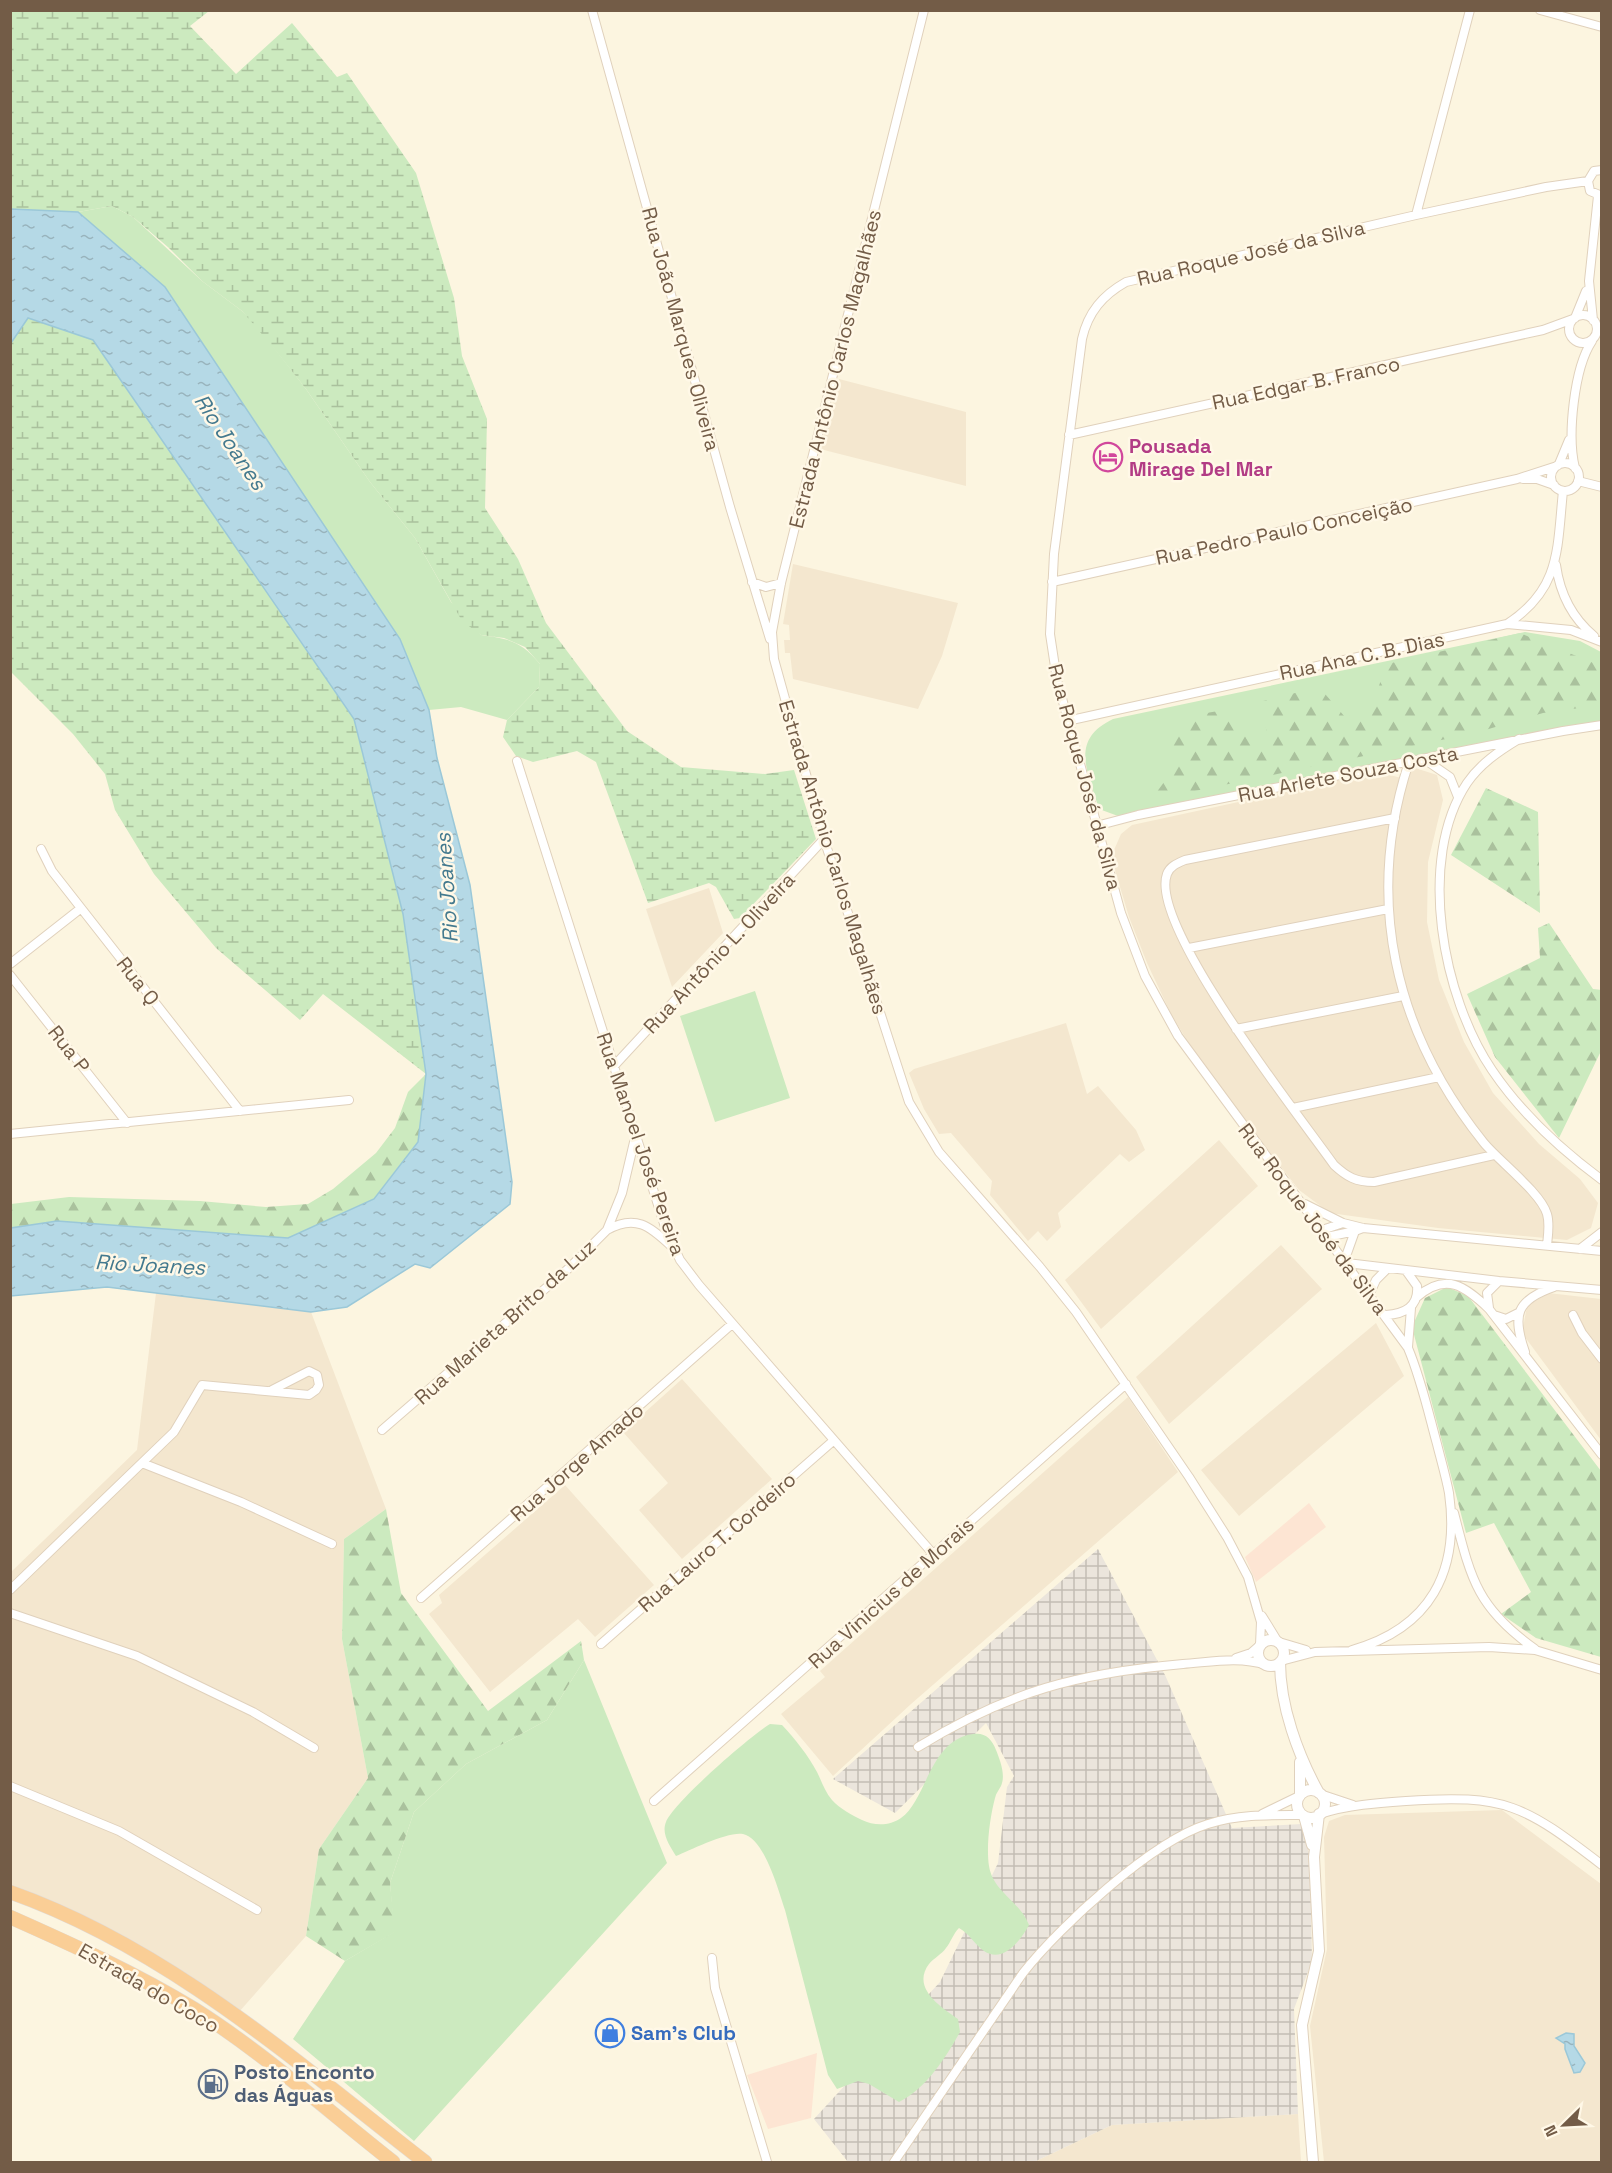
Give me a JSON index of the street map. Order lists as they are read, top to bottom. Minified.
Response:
{"streets":{"highway":["Estrada do Coco"],"street":["Rua Roque José da Silva","Rua João Marques Oliveira","Estrada Antônio Carlos Magalhães","Rua Edgar B. Franco","Rua Pedro Paulo Conceição","Rua Ana C. B. Dias","Rua Arlete Souza Costa","Rua Antônio L. Oliveira","Rua Q","Rua P","Rua Manoel José Pereira","Rua Marieta Brito da Luz","Rua Jorge Amado","Rua Lauro T. Cordeiro","Rua Vinicius de Morais"]},"crossings":[["Rua Roque José da Silva","Rua Edgar B. Franco"],["Rua Roque José da Silva","Rua Pedro Paulo Conceição"],["Rua Roque José da Silva","Rua Ana C. B. Dias"],["Rua Roque José da Silva","Rua Arlete Souza Costa"],["Rua João Marques Oliveira","Estrada Antônio Carlos Magalhães"],["Estrada Antônio Carlos Magalhães","Rua Antônio L. Oliveira"],["Estrada Antônio Carlos Magalhães","Rua Vinicius de Morais"],["Rua Pedro Paulo Conceição","Rua Ana C. B. Dias"],["Rua Antônio L. Oliveira","Rua Manoel José Pereira"],["Rua Manoel José Pereira","Rua Marieta Brito da Luz"],["Rua Manoel José Pereira","Rua Jorge Amado"],["Rua Manoel José Pereira","Rua Lauro T. Cordeiro"],["Rua Manoel José Pereira","Rua Vinicius de Morais"]],"water":["Rio Joanes"],"places":{"hotel":["Pousada Mirage Del Mar"],"shop":["Sam's Club"],"fuel station":["Posto Enconto das Águas"]},"north":"bottom left"}
